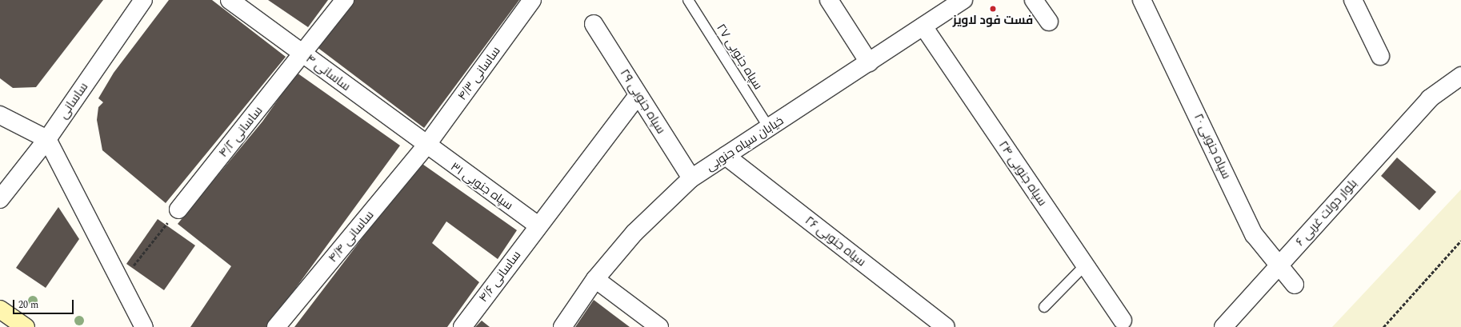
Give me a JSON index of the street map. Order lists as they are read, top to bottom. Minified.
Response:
{"streets":{"street":["۴ ساسانی","۴/۳ ساسانی","ساسانی","۲۹ سپاه جنوبی","۴/۲ ساسانی","خیابان سپاه جنوبی","۲۰ سپاه جنوبی","۲۴ سپاه جنوبی","۳۱ سپاه جنوبی","بلوار دولت غربی ۶","۴/۴ ساسانی","۲۶ سپاه جنوبی","۴/۶ ساسانی"],"lane":["۲۷ سپاه جنوبی"]},"crossings":[["۲۷ سپاه جنوبی","خیابان سپاه جنوبی"],["۴ ساسانی","۴/۳ ساسانی"],["۴ ساسانی","۴/۲ ساسانی"],["۴ ساسانی","۳۱ سپاه جنوبی"],["۴ ساسانی","۴/۴ ساسانی"],["۴/۳ ساسانی","۳۱ سپاه جنوبی"],["۴/۳ ساسانی","۴/۴ ساسانی"],["۲۹ سپاه جنوبی","خیابان سپاه جنوبی"],["۲۹ سپاه جنوبی","۴/۶ ساسانی"],["خیابان سپاه جنوبی","۲۴ سپاه جنوبی"],["خیابان سپاه جنوبی","۲۶ سپاه جنوبی"],["۲۰ سپاه جنوبی","بلوار دولت غربی ۶"],["۳۱ سپاه جنوبی","۴/۴ ساسانی"],["۳۱ سپاه جنوبی","۴/۶ ساسانی"]],"places":["فست فود لاویز"],"scale_bar":"20 m"}
